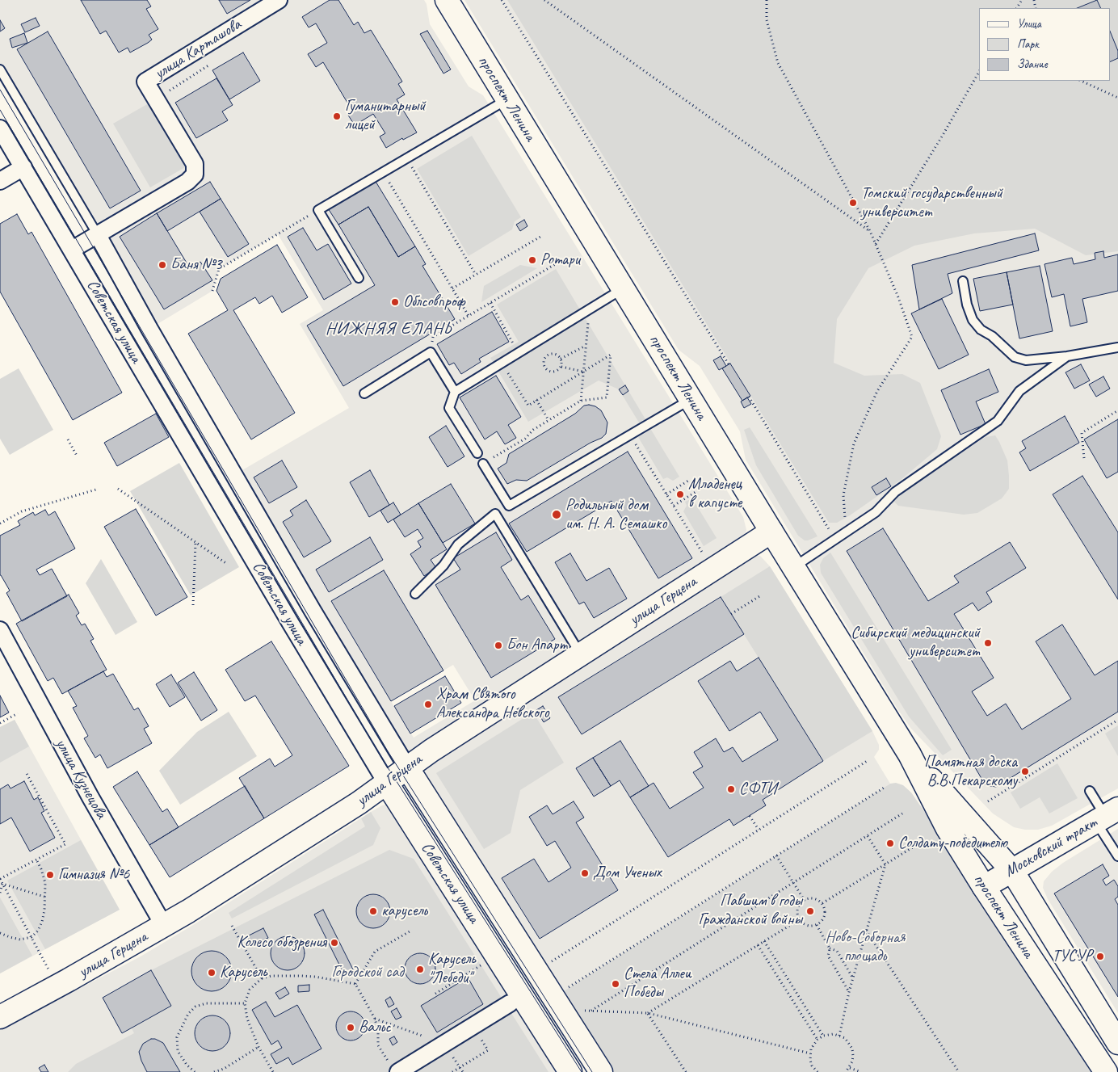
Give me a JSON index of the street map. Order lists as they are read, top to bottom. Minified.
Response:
{"streets":{"main road":["проспект Ленина","Советская улица","улица Герцена","Московский тракт"],"street":["улица Карташова","улица Кузнецова"]},"crossings":[["улица Карташова","Советская улица"],["проспект Ленина","улица Герцена"],["проспект Ленина","Московский тракт"],["Советская улица","улица Герцена"],["улица Герцена","улица Кузнецова"]],"districts":["НИЖНЯЯ ЕЛАНЬ"],"parks":["Ново-Соборная площадь","Городской сад"],"places":["Гуманитарный лицей","Томский государственный университет","Ротари","Баня №3","Облсовпроф","Младенец в капусте","Родильный дом им. Н. А. Семашко","Сибирский медицинский университет","Бон Апарт","Храм Святого Александра Невского","Памятная доска В.В Пекарскому","СФТИ","Солдату-победителю","Дом Ученых","Гимназия №6","карусель","Павшим в годы Гражданской войны","Колесо обозрения","ТУСУР","Карусель \"Лебеди\"","Карусель","Стела Аллеи Победы","Вальс"],"legend":["Улица","Парк","Здание"]}
